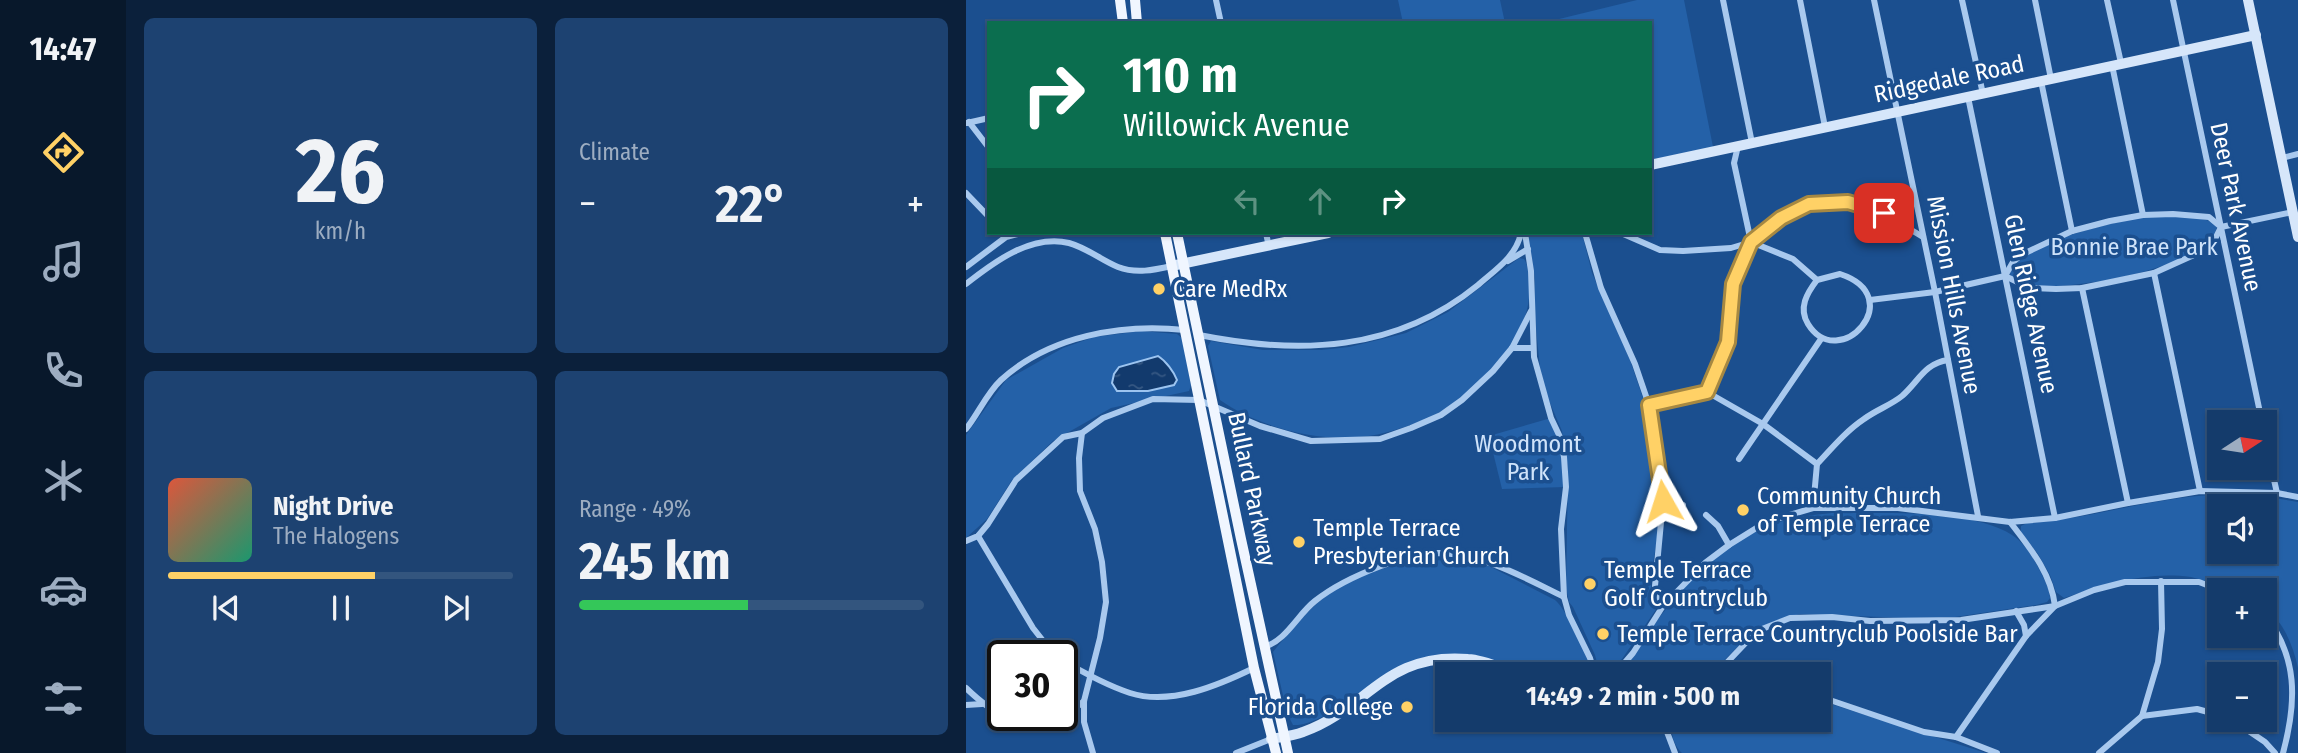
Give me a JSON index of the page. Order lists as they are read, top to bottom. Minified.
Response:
{"streets":{"main road":["Bullard Parkway"],"street":["Ridgedale Road","Deer Park Avenue","Mission Hills Avenue","Glen Ridge Avenue"]},"crossings":[["Ridgedale Road","Deer Park Avenue"],["Ridgedale Road","Mission Hills Avenue"],["Ridgedale Road","Glen Ridge Avenue"]],"parks":["Bonnie Brae Park","Woodmont Park"],"places":["Care MedRx","Community Church of Temple Terrace","Temple Terrace Presbyterian Church","Temple Terrace Golf Countryclub","Temple Terrace Countryclub Poolside Bar","Florida College"],"north":"right","page":{"tabs":"14:47","tile":[["26","km/h"],"Climate",["Range · 49%","245 km"]],"turn":["110 m","Willowick Avenue"],"heat":["−","22°","+"],"map_buttons":["+","−"],"song":["Night Drive","The Halogens"],"limit":"30","trip":"14:49 · 2 min · 500 m"}}
